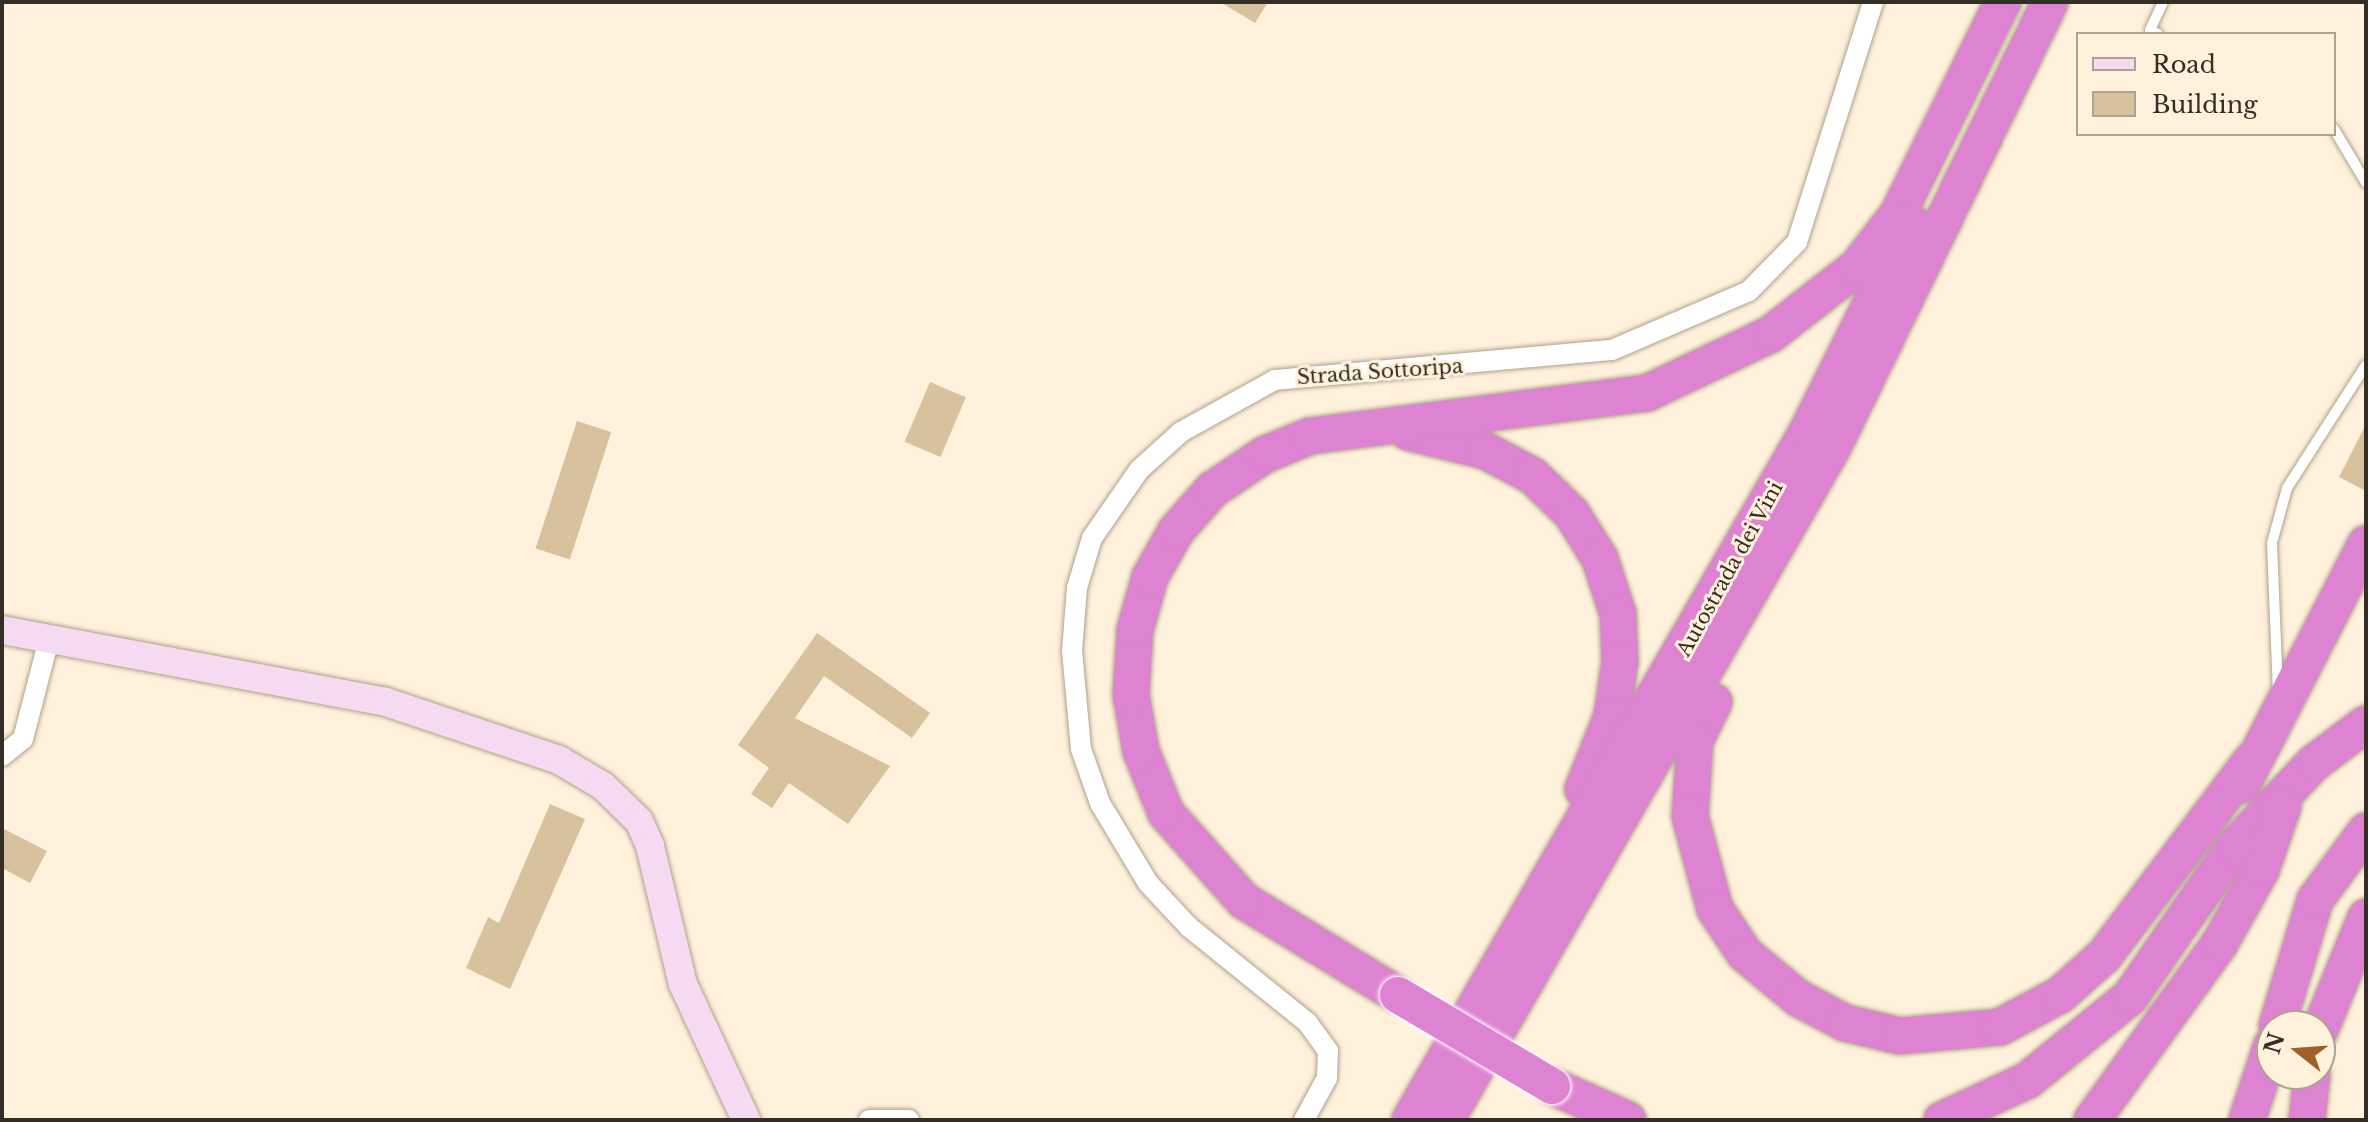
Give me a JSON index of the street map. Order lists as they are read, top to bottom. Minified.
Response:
{"streets":{"highway":["Autostrada dei Vini"],"street":["Strada Sottoripa"]},"legend":["Road","Building"],"north":"left"}
